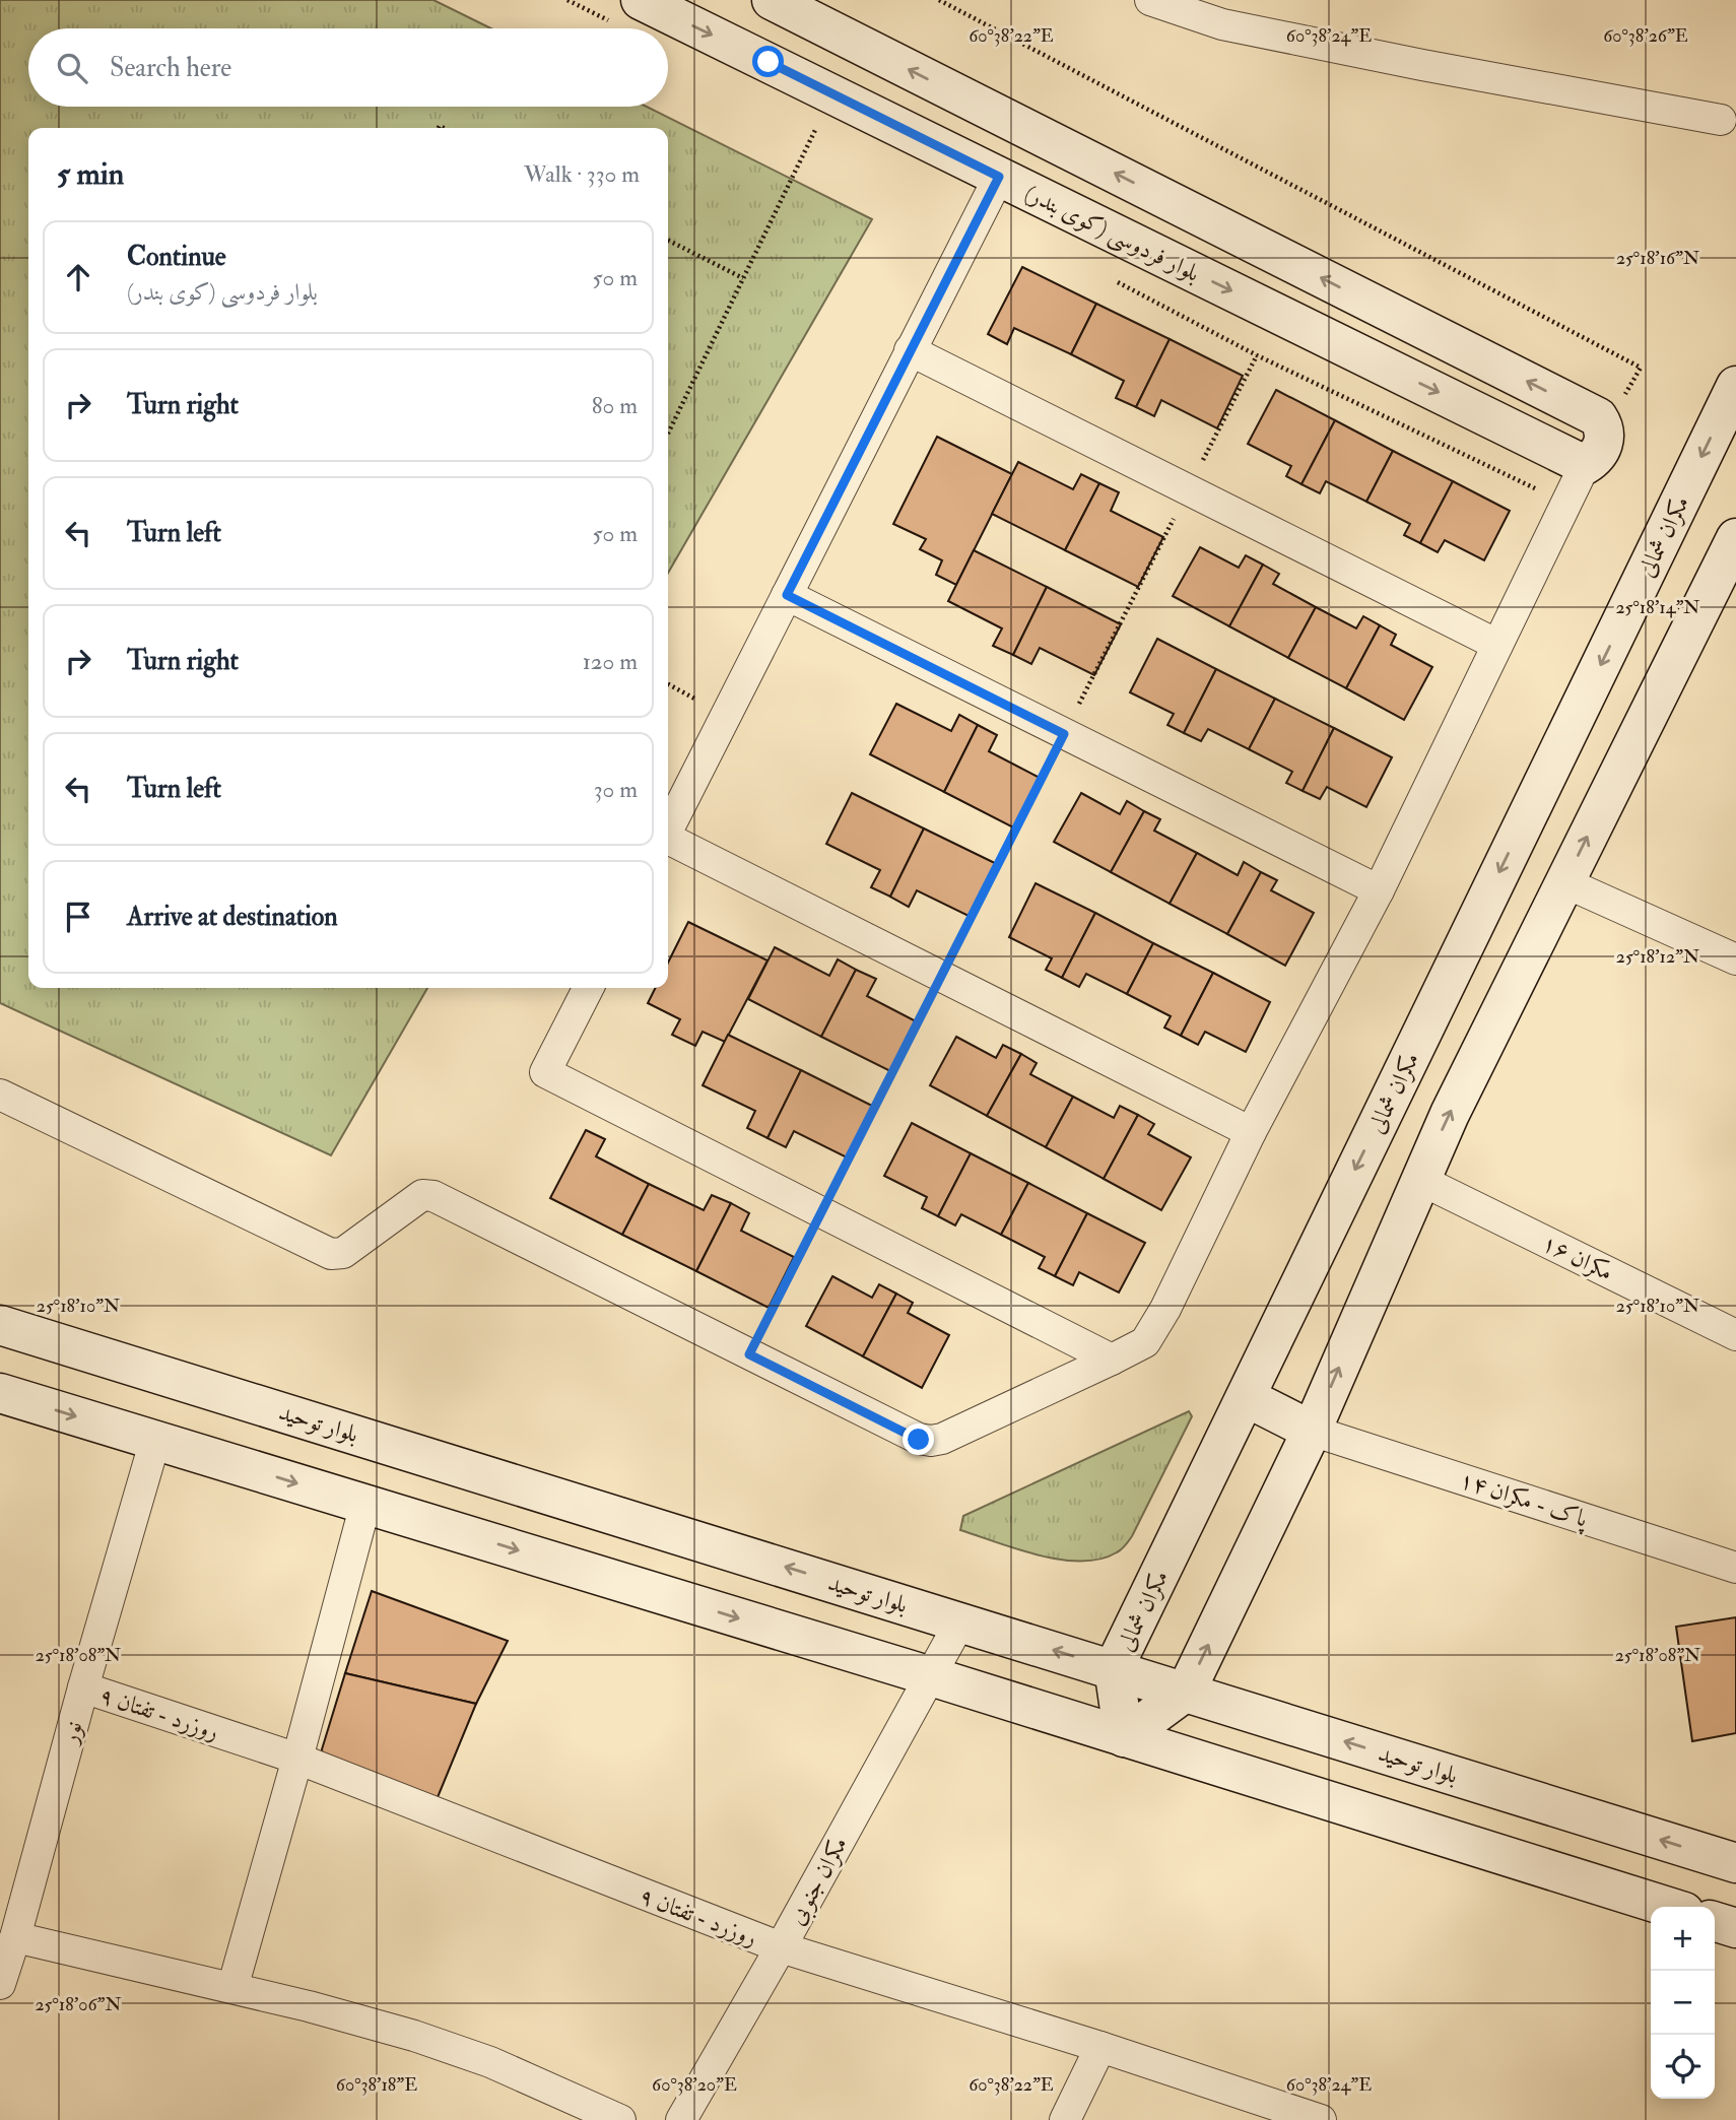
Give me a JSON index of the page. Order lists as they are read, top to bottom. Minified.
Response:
{"streets":{"street":["بلوار فردوسی (کوی بندر)","مکران شمالی","مکران ۱۶","بلوار توحید","پاک - مکران ۱۴","روزرد - تفتان ۹","نور","مکران جنوبی"]},"crossings":[["مکران شمالی","بلوار توحید"],["بلوار توحید","مکران جنوبی"],["روزرد - تفتان ۹","نور"],["روزرد - تفتان ۹","مکران جنوبی"]],"page":{"search":"Search here","heading":["5 min","Walk · 330 m"],"list":[["Continue","بلوار فردوسی (کوی بندر)","50 m"],["Turn right","80 m"],["Turn left","50 m"],["Turn right","120 m"],["Turn left","30 m"],"Arrive at destination"],"map_buttons":["+","−"]},"coordinates":["60°38'22\"E","60°38'24\"E","60°38'26\"E","25°18'16\"N","25°18'14\"N","25°18'12\"N","25°18'10\"N","25°18'08\"N","25°18'06\"N","60°38'18\"E","60°38'20\"E"]}
